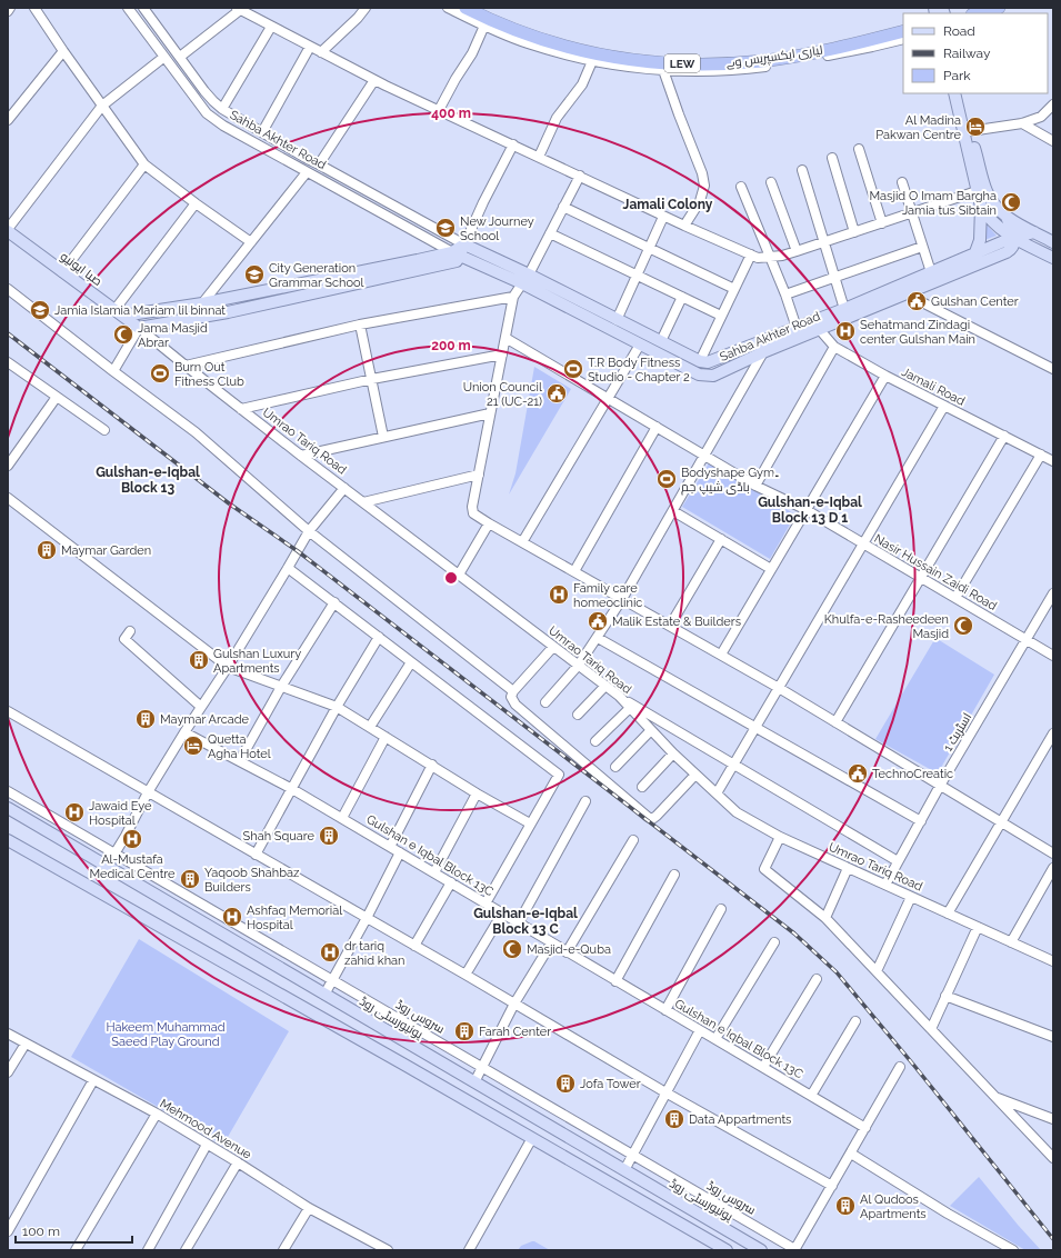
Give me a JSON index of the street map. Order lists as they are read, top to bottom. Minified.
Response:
{"streets":{"highway":["لیاری ایکسپریس وے","LEW"],"main road":["Sahba Akhter Road","صبا ایونیو","یونیورسٹی روڈ"],"street":["Jamali Road","Umrao Tariq Road","Nasir Hussain Zaidi Road","اسٹریٹ 1","Gulshan e Iqbal Block 13C","سروس روڈ","Mehmood Avenue"]},"crossings":[["Sahba Akhter Road","Jamali Road"],["صبا ایونیو","Umrao Tariq Road"],["Umrao Tariq Road","اسٹریٹ 1"],["Nasir Hussain Zaidi Road","اسٹریٹ 1"]],"districts":["Jamali Colony","Gulshan-e-Iqbal Block 13","Gulshan-e-Iqbal Block 13 D 1","Gulshan-e-Iqbal Block 13 C"],"parks":["Hakeem Muhammad Saeed Play Ground"],"places":{"hotel":["Al Madina Pakwan Centre","Quetta Agha Hotel"],"mosque":["Masjid O Imam Bargha Jamia tus Sibtain","Jama Masjid Abrar","Khulfa-e-Rasheedeen Masjid","Masjid-e-Quba"],"school or university":["New Journey School","City Generation Grammar School","Jamia Islamia Mariam lil binnat"],"public building":["Gulshan Center","Union Council 21 (UC-21)","Malik Estate & Builders","TechnoCreatic"],"hospital":["Sehatmand Zindagi center Gulshan Main","Family care homeoclinic","Jawaid Eye Hospital","Al-Mustafa Medical Centre","Ashfaq Memorial Hospital","dr tariq zahid khan"],"sports":["T.R Body Fitness Studio - Chapter 2","Burn Out Fitness Club","Bodyshape Gym۔ باڈی شیپ جم"],"building":["Maymar Garden","Gulshan Luxury Apartments","Maymar Arcade","Shah Square","Yaqoob Shahbaz Builders","Farah Center","Jofa Tower","Data Appartments","Al Qudoos Apartments"]},"legend":["Road","Railway","Park"],"scale_bar":"100 m","rings":["400 m","200 m"]}
